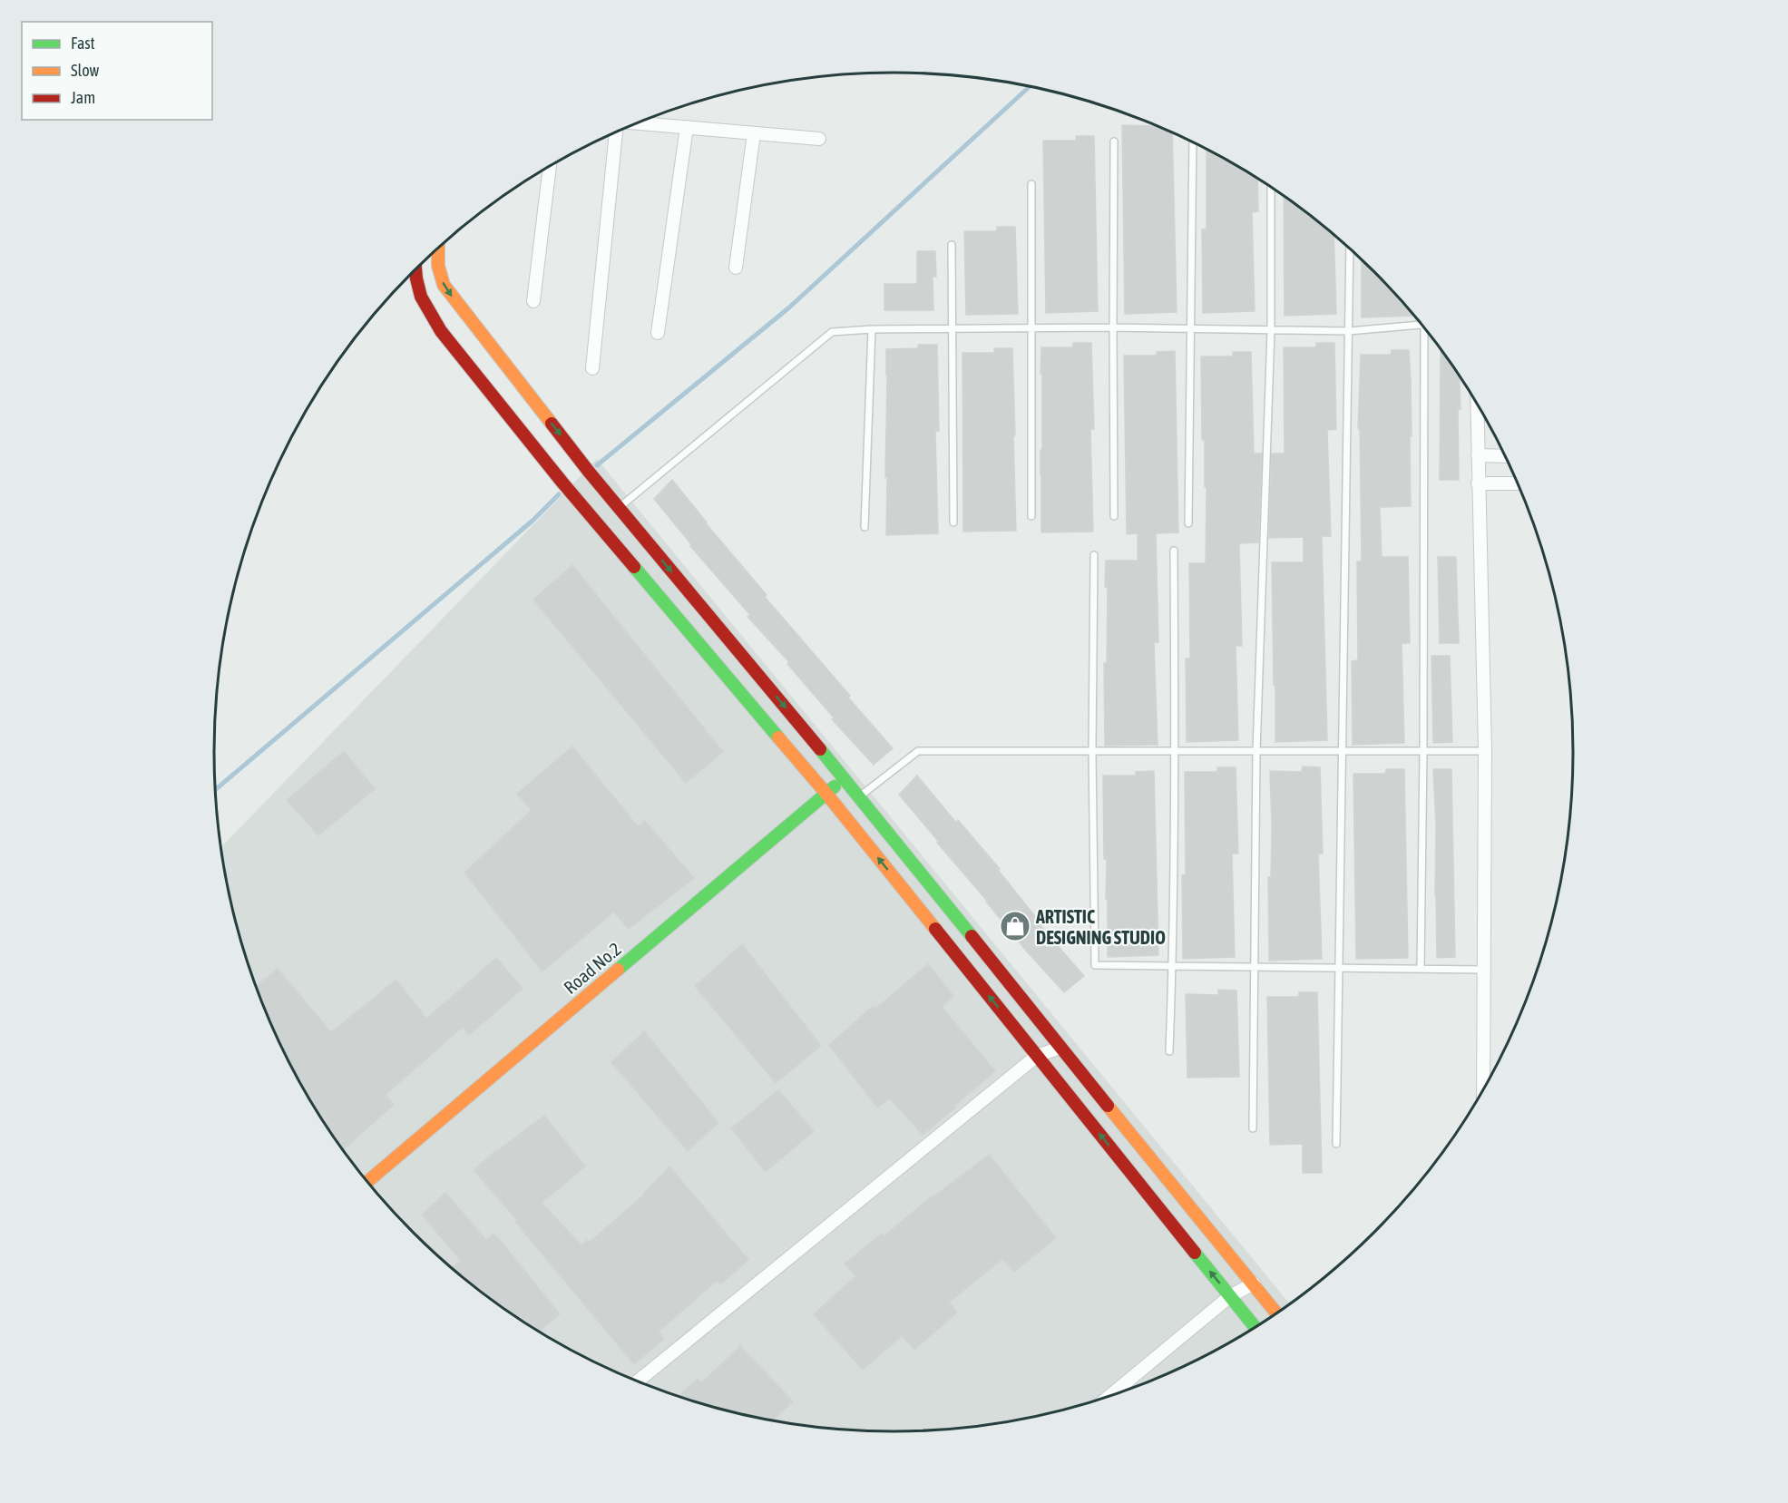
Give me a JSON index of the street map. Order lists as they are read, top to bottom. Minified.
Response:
{"streets":{"main road":["Road No.2"]},"places":{"shop":["ARTISTIC DESIGNING STUDIO"]},"legend":["Fast","Slow","Jam"]}
